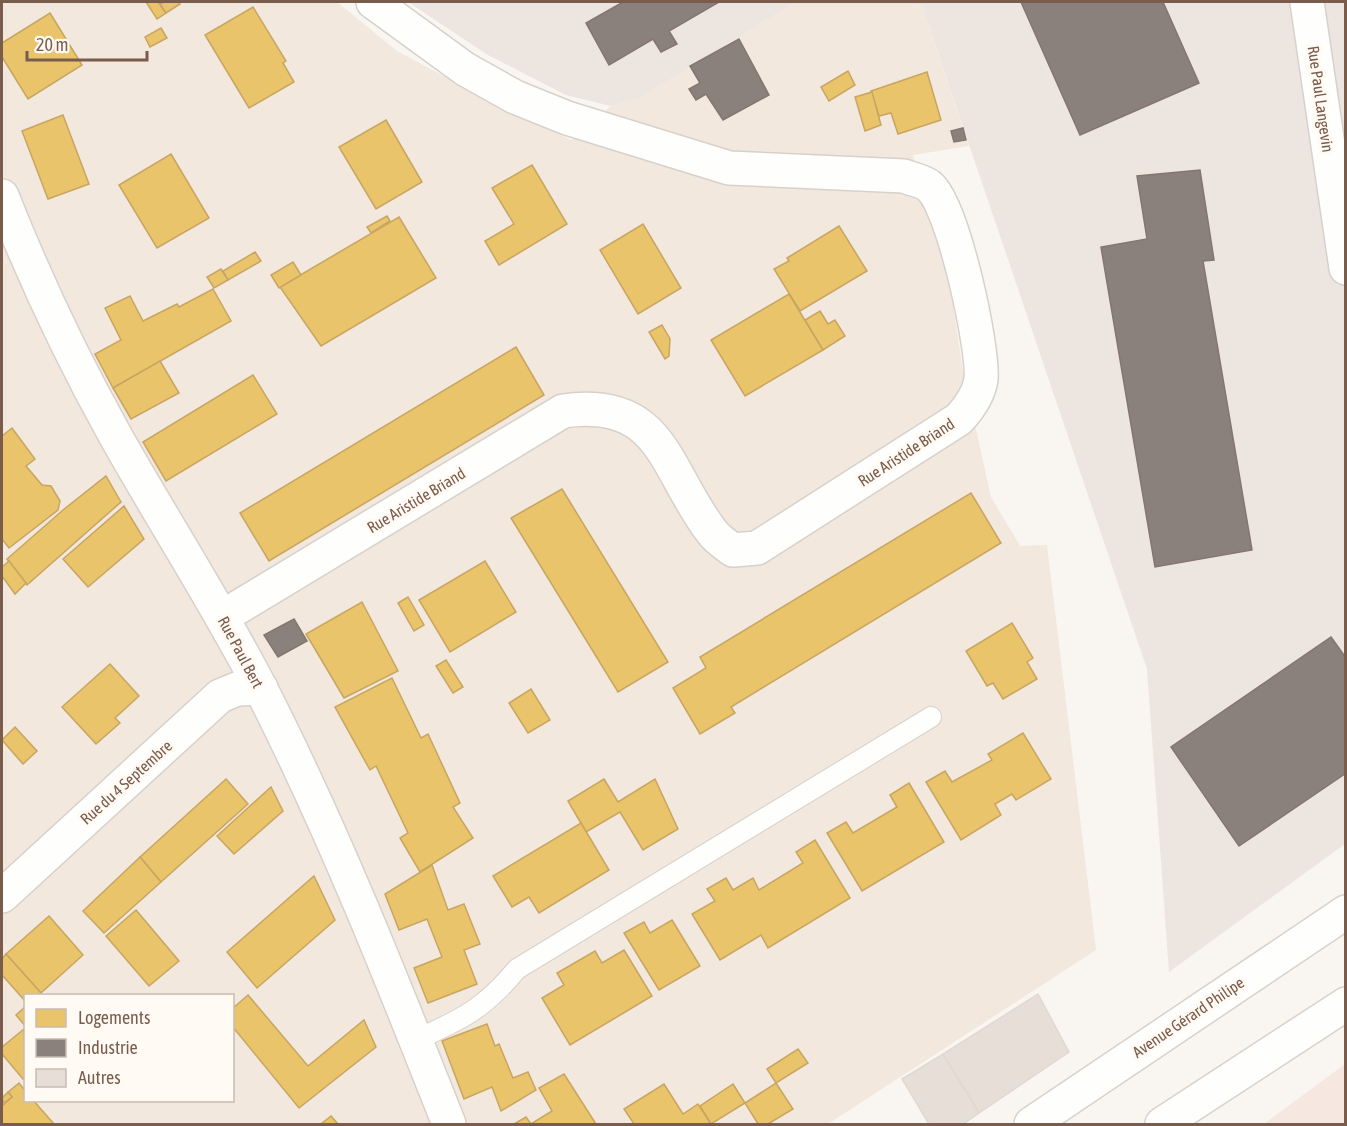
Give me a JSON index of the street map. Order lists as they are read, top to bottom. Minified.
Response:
{"streets":{"street":["Rue Paul Langevin","Rue Aristide Briand","Rue Paul Bert","Rue du 4 Septembre","Avenue Gérard Philipe"]},"crossings":[["Rue Aristide Briand","Rue Paul Bert"],["Rue Paul Bert","Rue du 4 Septembre"]],"legend":["Logements","Industrie","Autres"],"scale_bar":"20 m"}
